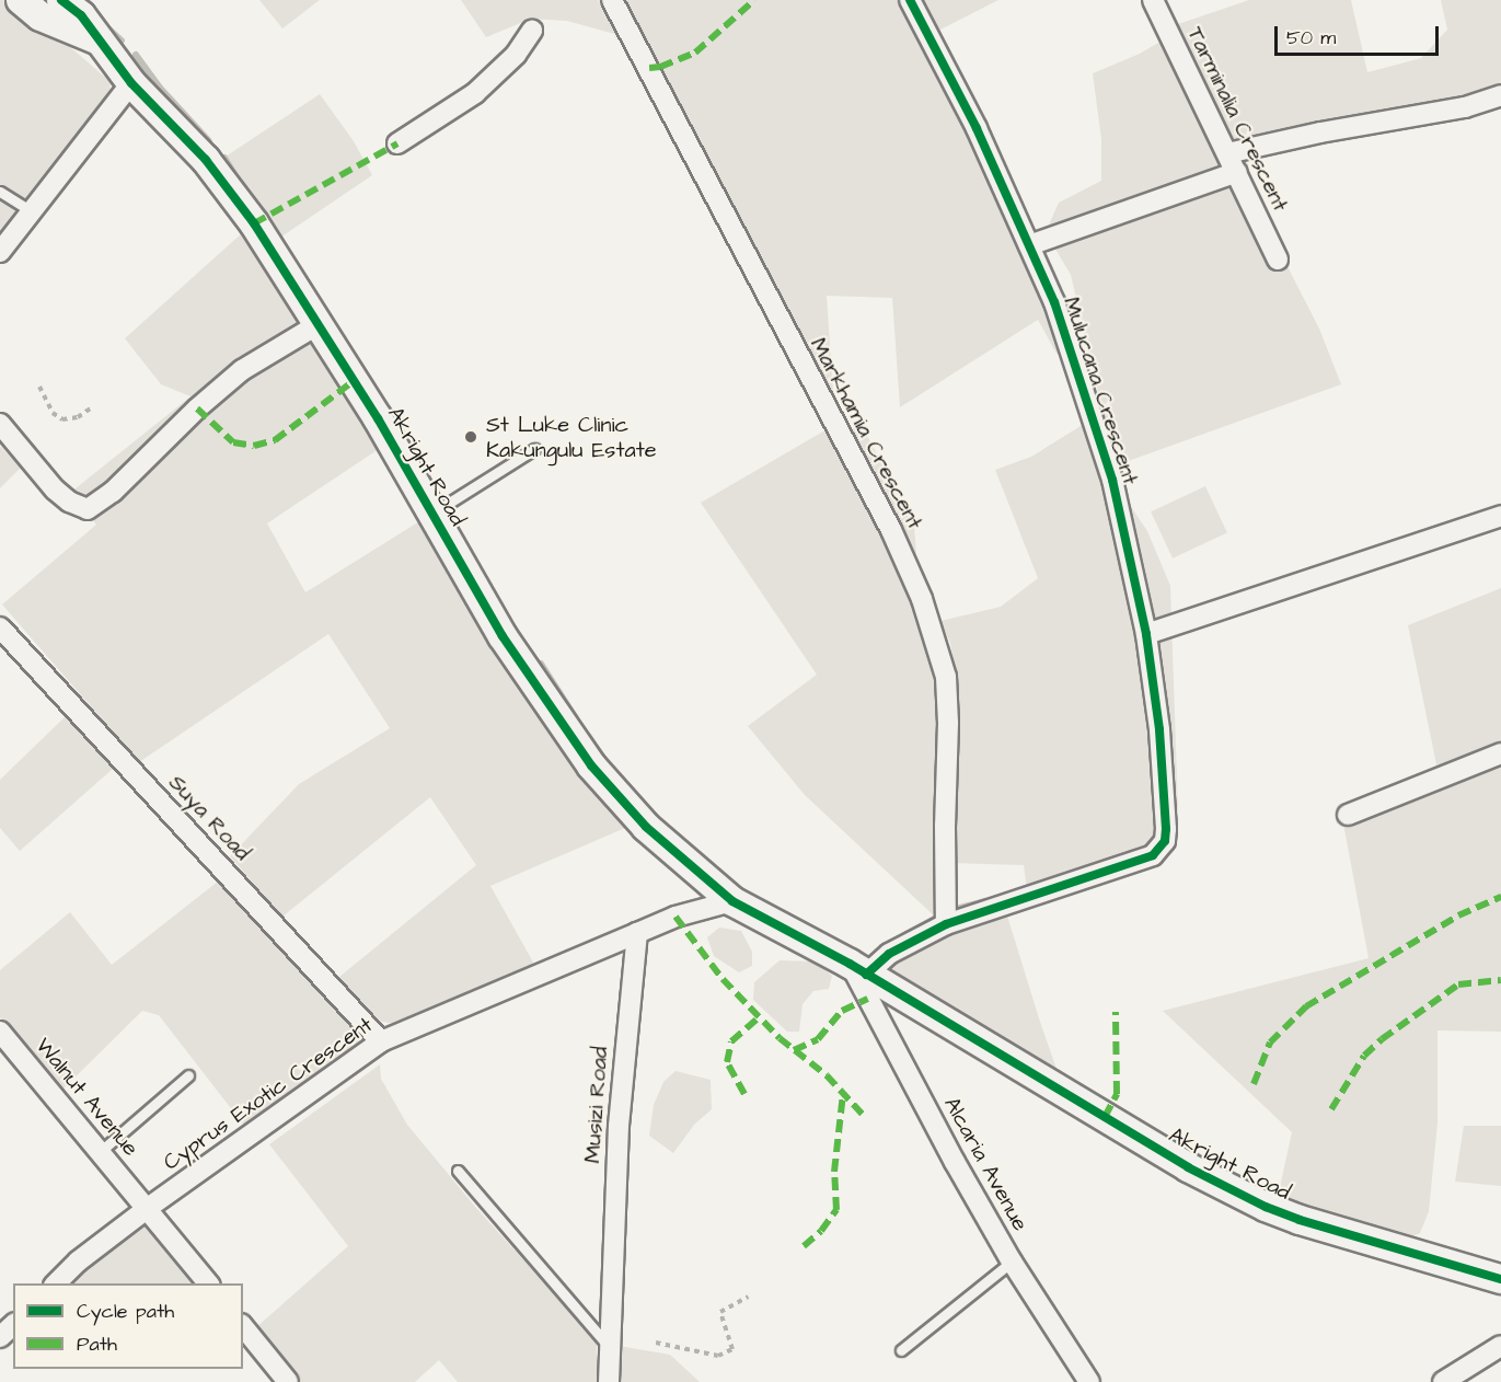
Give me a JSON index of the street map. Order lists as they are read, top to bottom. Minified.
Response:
{"streets":{"street":["Tarminalia Crescent","Mulucana Crescent","Markhamia Crescent","Akright Road","Suya Road","Cyprus Exotic Crescent","Walnut Avenue","Musizi Road","Alcaria Avenue"]},"crossings":[["Mulucana Crescent","Markhamia Crescent"],["Akright Road","Alcaria Avenue"],["Suya Road","Cyprus Exotic Crescent"],["Cyprus Exotic Crescent","Walnut Avenue"],["Cyprus Exotic Crescent","Musizi Road"]],"places":["St Luke Clinic Kakungulu Estate"],"legend":["Cycle path","Path"],"scale_bar":"50 m"}
